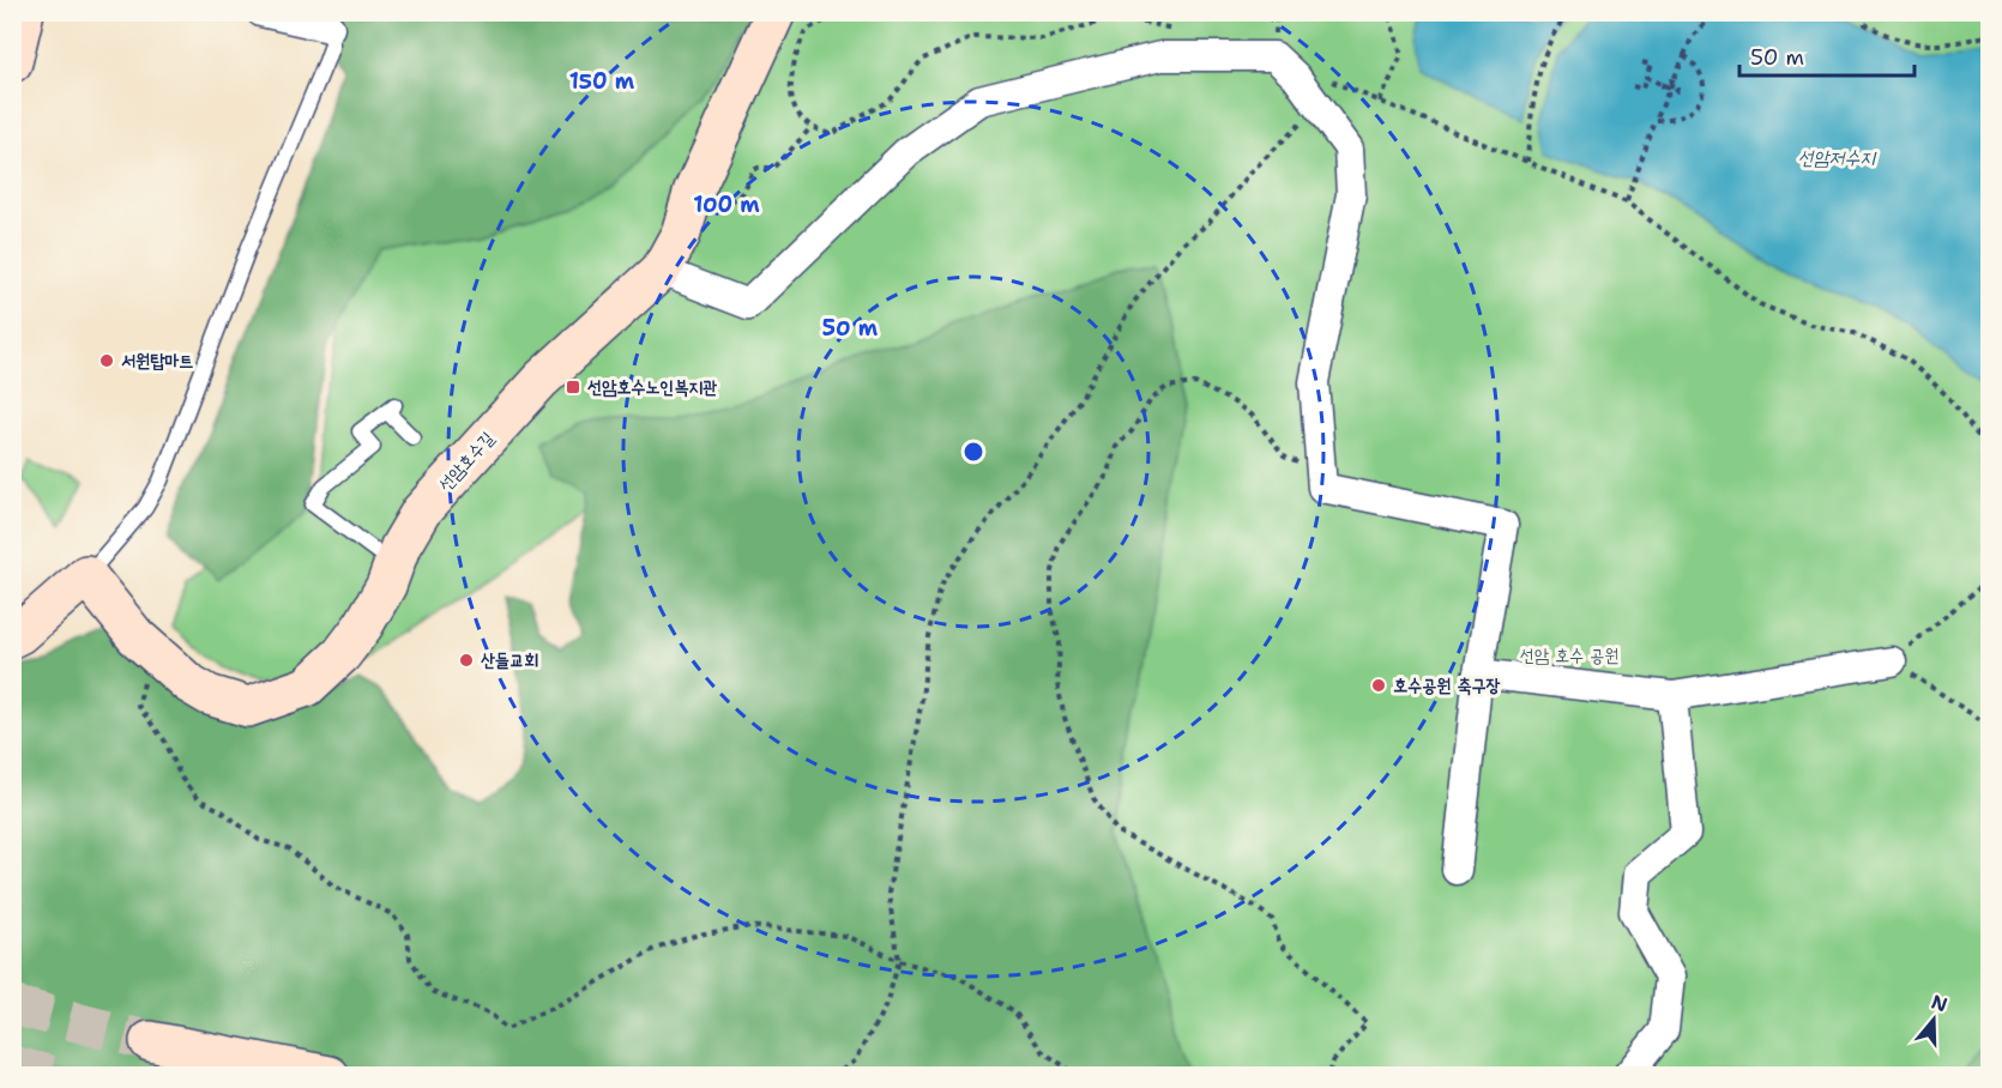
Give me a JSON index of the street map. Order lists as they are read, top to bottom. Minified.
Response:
{"streets":{"street":["선암호수길"]},"water":["선암저수지"],"parks":["선암 호수 공원"],"places":{"other":["서원탑마트","산들교회","호수공원 축구장"],"transit":["선암호수노인복지관"]},"scale_bar":"50 m","north":"top","rings":["150 m","100 m","50 m"]}
